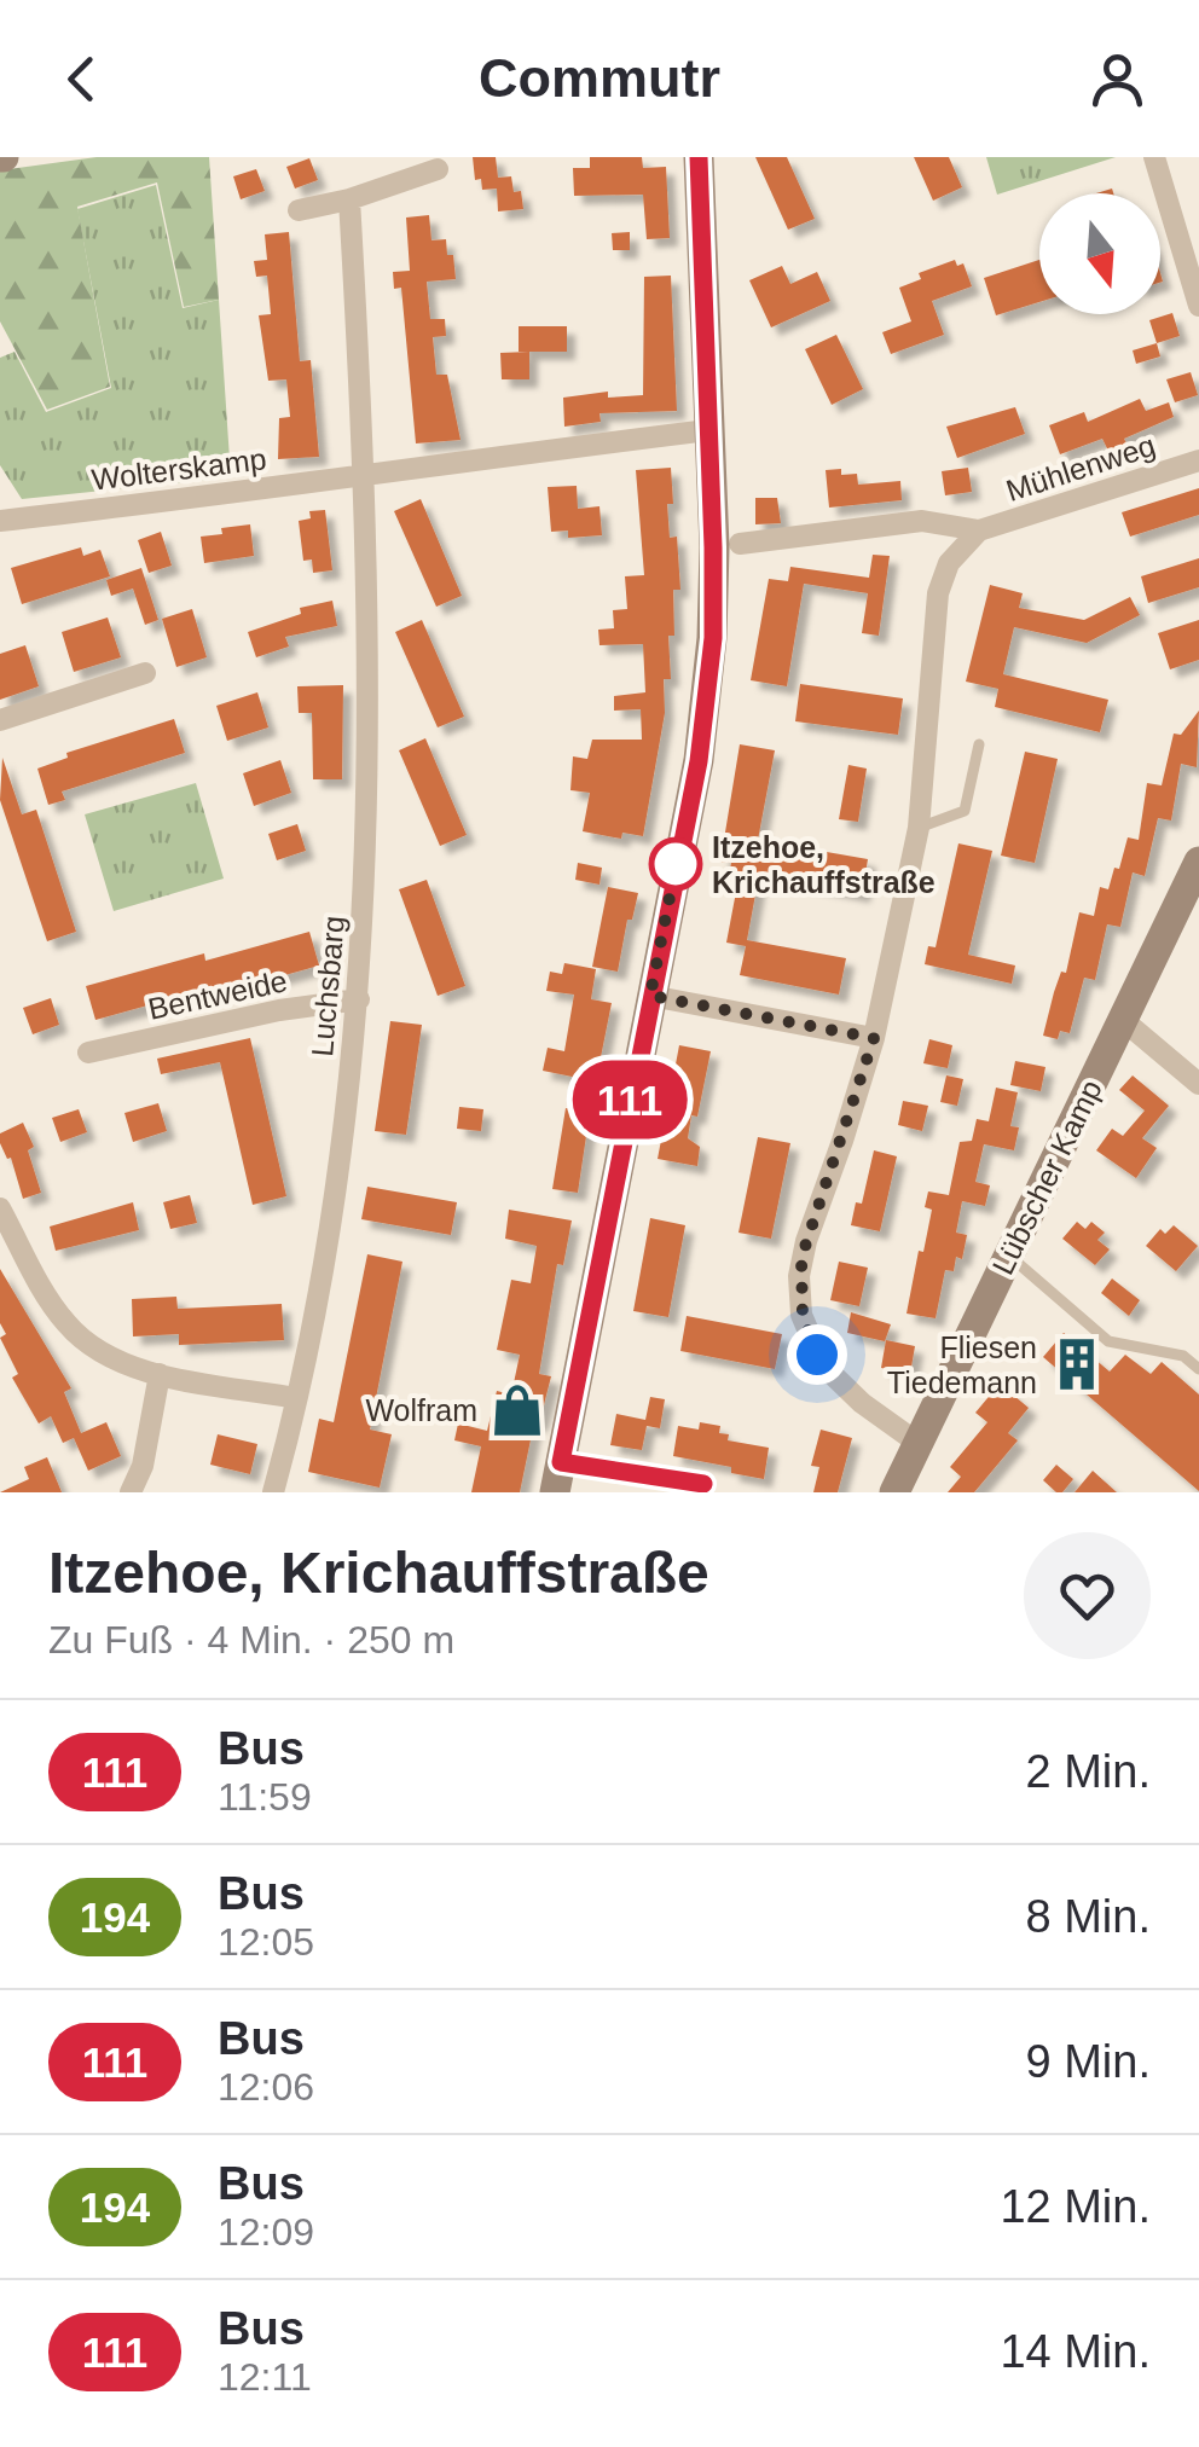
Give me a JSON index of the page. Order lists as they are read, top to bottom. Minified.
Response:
{"streets":{"main road":["Lübscher Kamp"],"street":["Mühlenweg","Wolterskamp","Luchsbarg","Bentweide"]},"crossings":[["Wolterskamp","Luchsbarg"],["Luchsbarg","Bentweide"]],"places":{"other":["Itzehoe, Krichauffstraße"],"building":["Fliesen Tiedemann"],"shop":["Wolfram"]},"lines":["bus line 111"],"north":"bottom","page":{"header":"Commutr","on_map":"111","heading":["Itzehoe, Krichauffstraße","Zu Fuß · 4 Min. · 250 m"],"list":[{"mark":"111","name":"Bus","note":"11:59","value":"2 Min."},{"mark":"194","name":"Bus","note":"12:05","value":"8 Min."},{"mark":"111","name":"Bus","note":"12:06","value":"9 Min."},{"mark":"194","name":"Bus","note":"12:09","value":"12 Min."},{"mark":"111","name":"Bus","note":"12:11","value":"14 Min."}]}}
